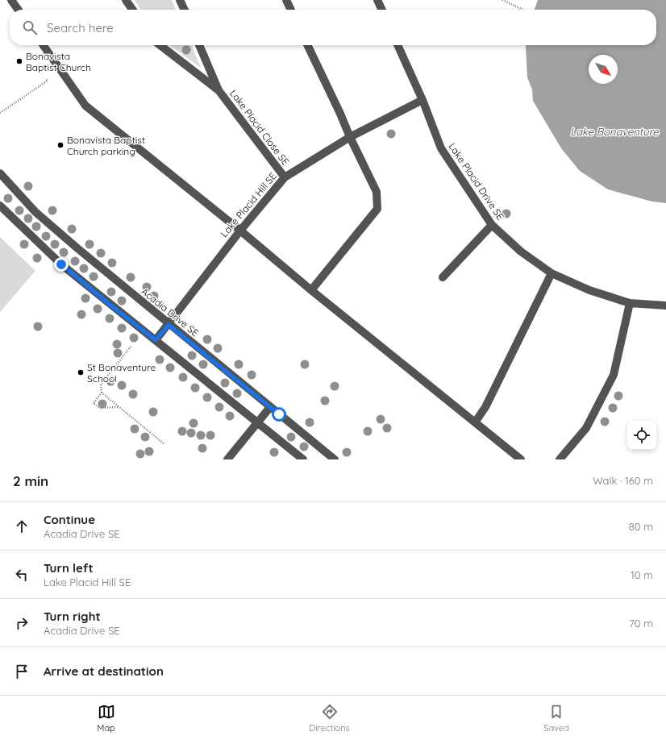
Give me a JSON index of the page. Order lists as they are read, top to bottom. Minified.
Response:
{"streets":{"street":["Lake Placid Close SE","Lake Placid Drive SE","Lake Placid Hill SE","Acadia Drive SE"]},"crossings":[["Lake Placid Close SE","Lake Placid Hill SE"],["Lake Placid Drive SE","Lake Placid Hill SE"],["Lake Placid Hill SE","Acadia Drive SE"]],"water":["Lake Bonaventure"],"places":["Bonavista Baptist Church","Bonavista Baptist Church parking","St Bonaventure School"],"north":"bottom right","page":{"search":"Search here","heading":["2 min","Walk · 160 m"],"list":[["Continue","Acadia Drive SE","80 m"],["Turn left","Lake Placid Hill SE","10 m"],["Turn right","Acadia Drive SE","70 m"],"Arrive at destination"],"nav":["Map","Directions","Saved"]}}
